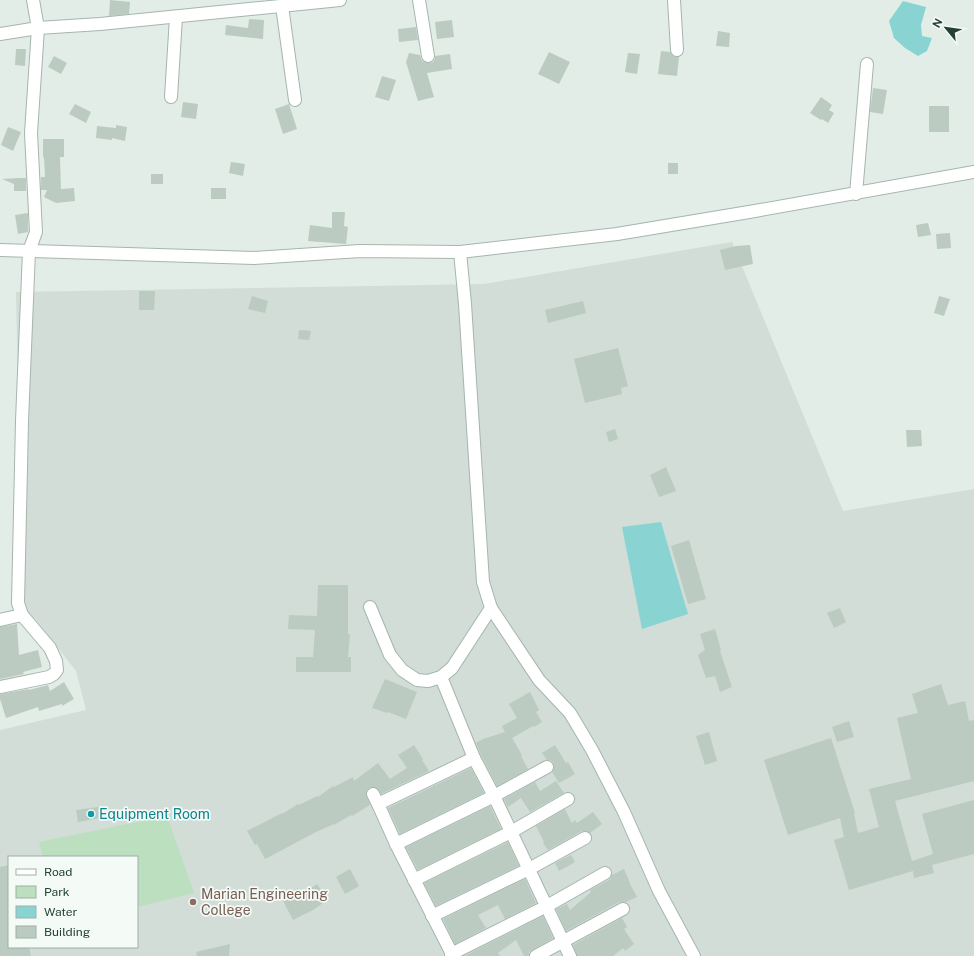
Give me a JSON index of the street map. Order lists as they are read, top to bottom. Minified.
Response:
{"places":["Equipment Room","Marian Engineering College"],"legend":["Road","Park","Water","Building"],"north":"top left"}
